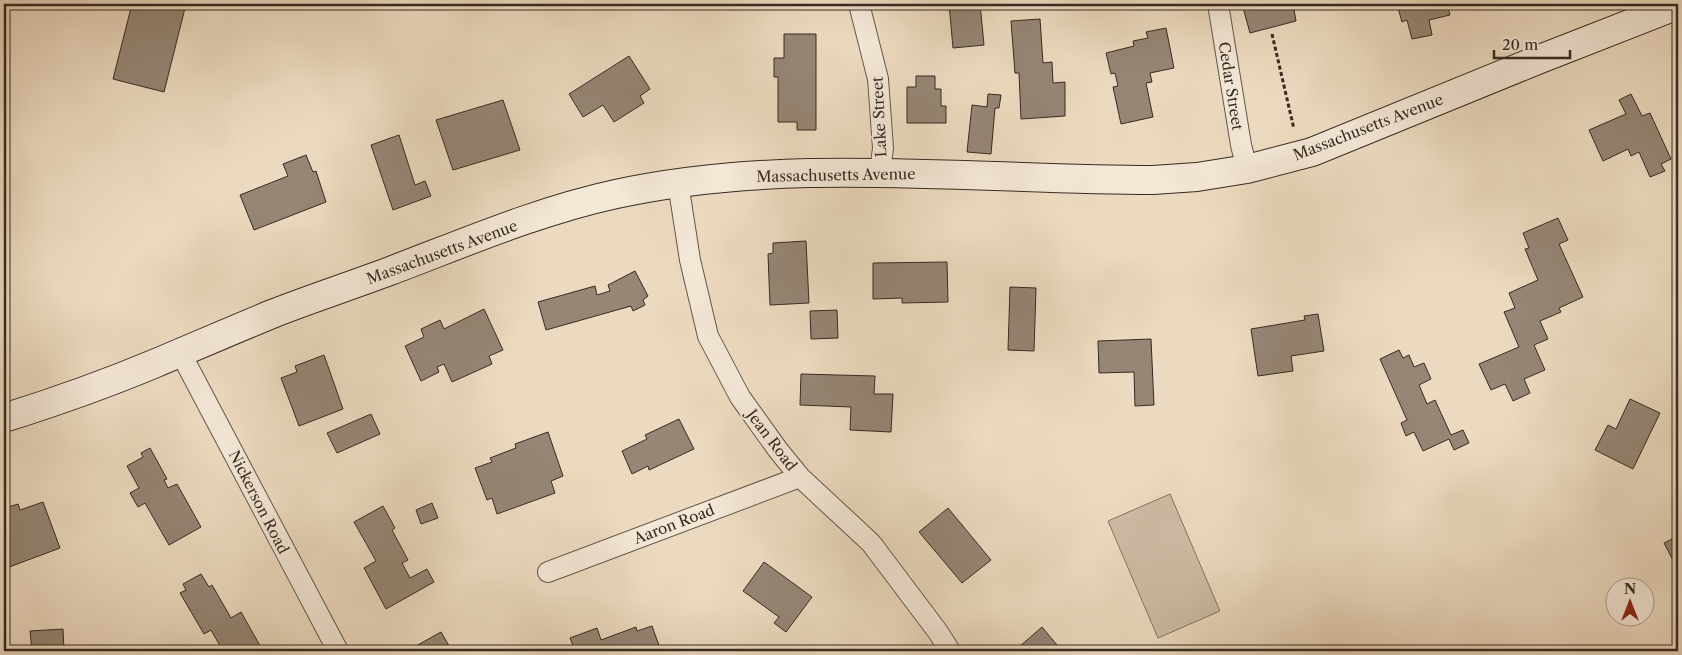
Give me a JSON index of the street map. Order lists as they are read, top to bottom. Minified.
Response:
{"streets":{"main road":["Massachusetts Avenue"],"street":["Cedar Street","Lake Street","Jean Road","Nickerson Road","Aaron Road"]},"crossings":[["Cedar Street","Massachusetts Avenue"],["Lake Street","Massachusetts Avenue"],["Massachusetts Avenue","Jean Road"],["Massachusetts Avenue","Nickerson Road"],["Jean Road","Aaron Road"]],"scale_bar":"20 m","north":"top"}
